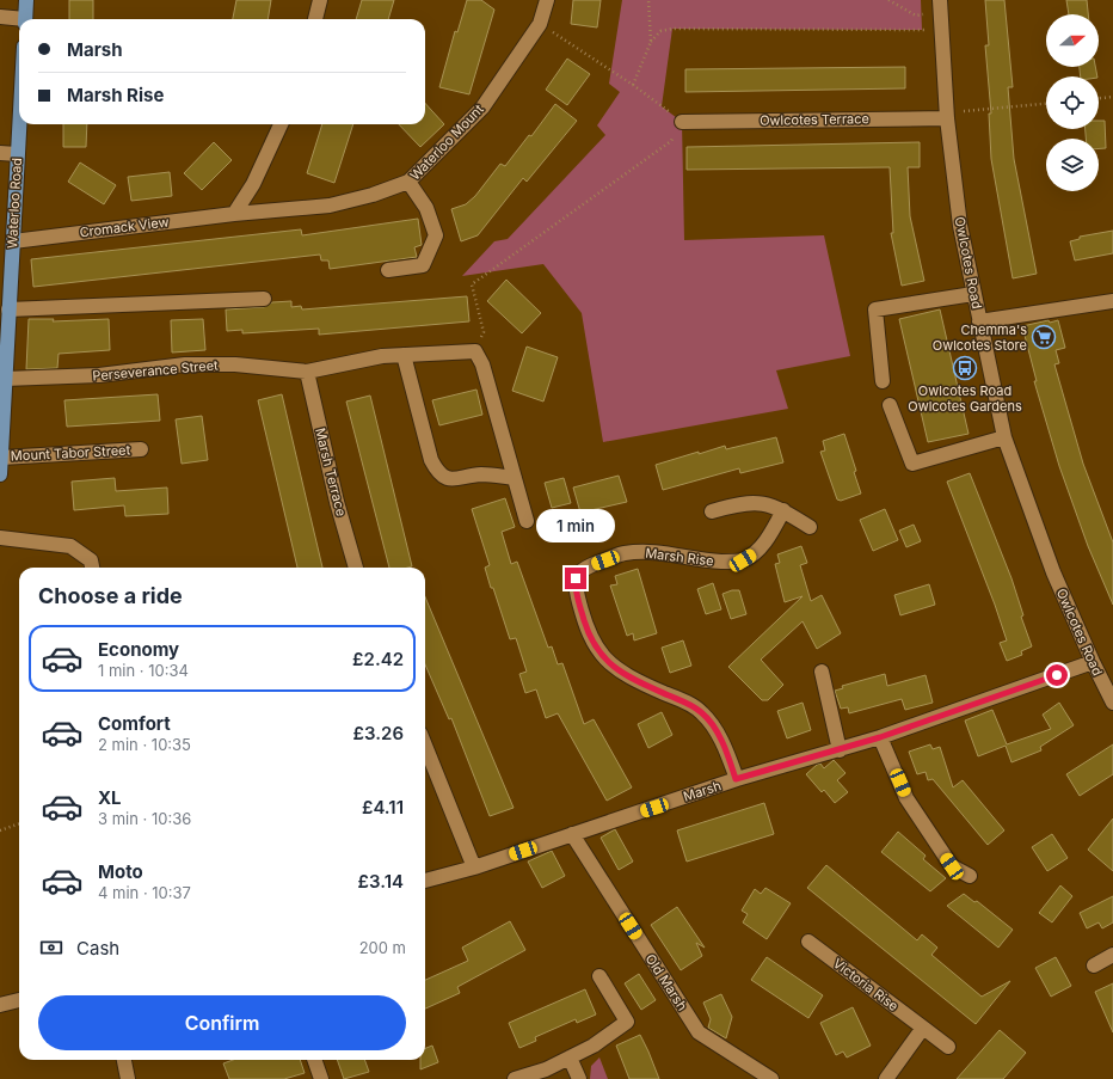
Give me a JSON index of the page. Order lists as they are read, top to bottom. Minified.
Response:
{"streets":{"main road":["Waterloo Road"],"street":["Owlcotes Terrace","Waterloo Mount","Cromack View","Owlcotes Road","Perseverance Street","Mount Tabor Street","Marsh Terrace","Marsh Rise","Marsh","Old Marsh","Victoria Rise"]},"crossings":[["Owlcotes Terrace","Owlcotes Road"],["Waterloo Mount","Cromack View"],["Waterloo Road","Cromack View"],["Waterloo Road","Perseverance Street"],["Waterloo Road","Mount Tabor Street"],["Owlcotes Road","Marsh"],["Perseverance Street","Marsh Terrace"],["Marsh Rise","Marsh"],["Marsh","Old Marsh"]],"places":{"supermarket":["Chemma's Owlcotes Store"],"bus stop":["Owlcotes Road Owlcotes Gardens"]},"north":"right","page":{"banner":["Marsh","Marsh Rise"],"bubble":"1 min","heading":"Choose a ride","list":[{"name":"Economy","note":"1 min · 10:34","value":"£2.42"},{"name":"Comfort","note":"2 min · 10:35","value":"£3.26"},{"name":"XL","note":"3 min · 10:36","value":"£4.11"},{"name":"Moto","note":"4 min · 10:37","value":"£3.14"}],"pay":["Cash","200 m"],"buttons":"Confirm"}}
